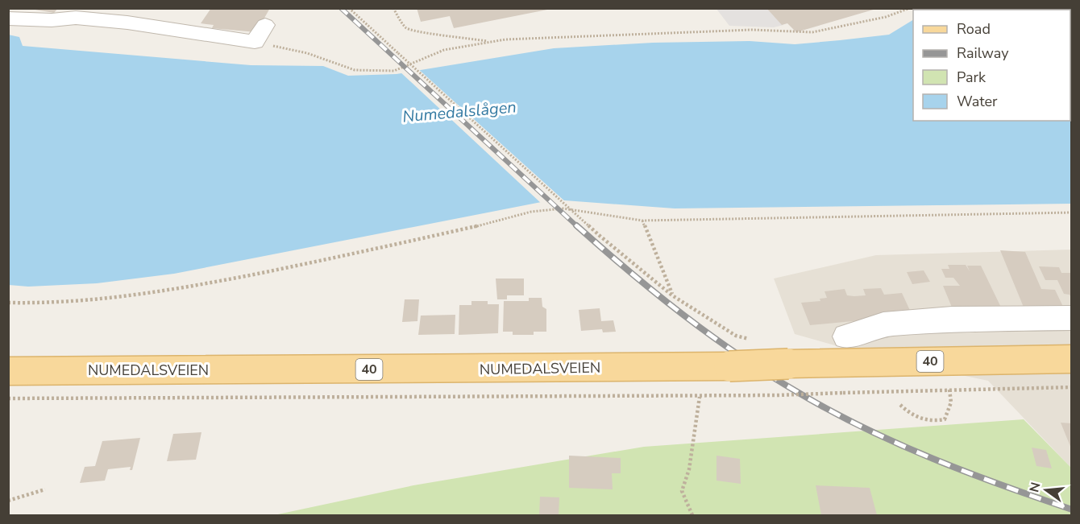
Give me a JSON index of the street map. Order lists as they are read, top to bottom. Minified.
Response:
{"streets":{"main road":["40","NUMEDALSVEIEN"]},"water":["Numedalslågen"],"legend":["Road","Railway","Park","Water"],"north":"left"}
